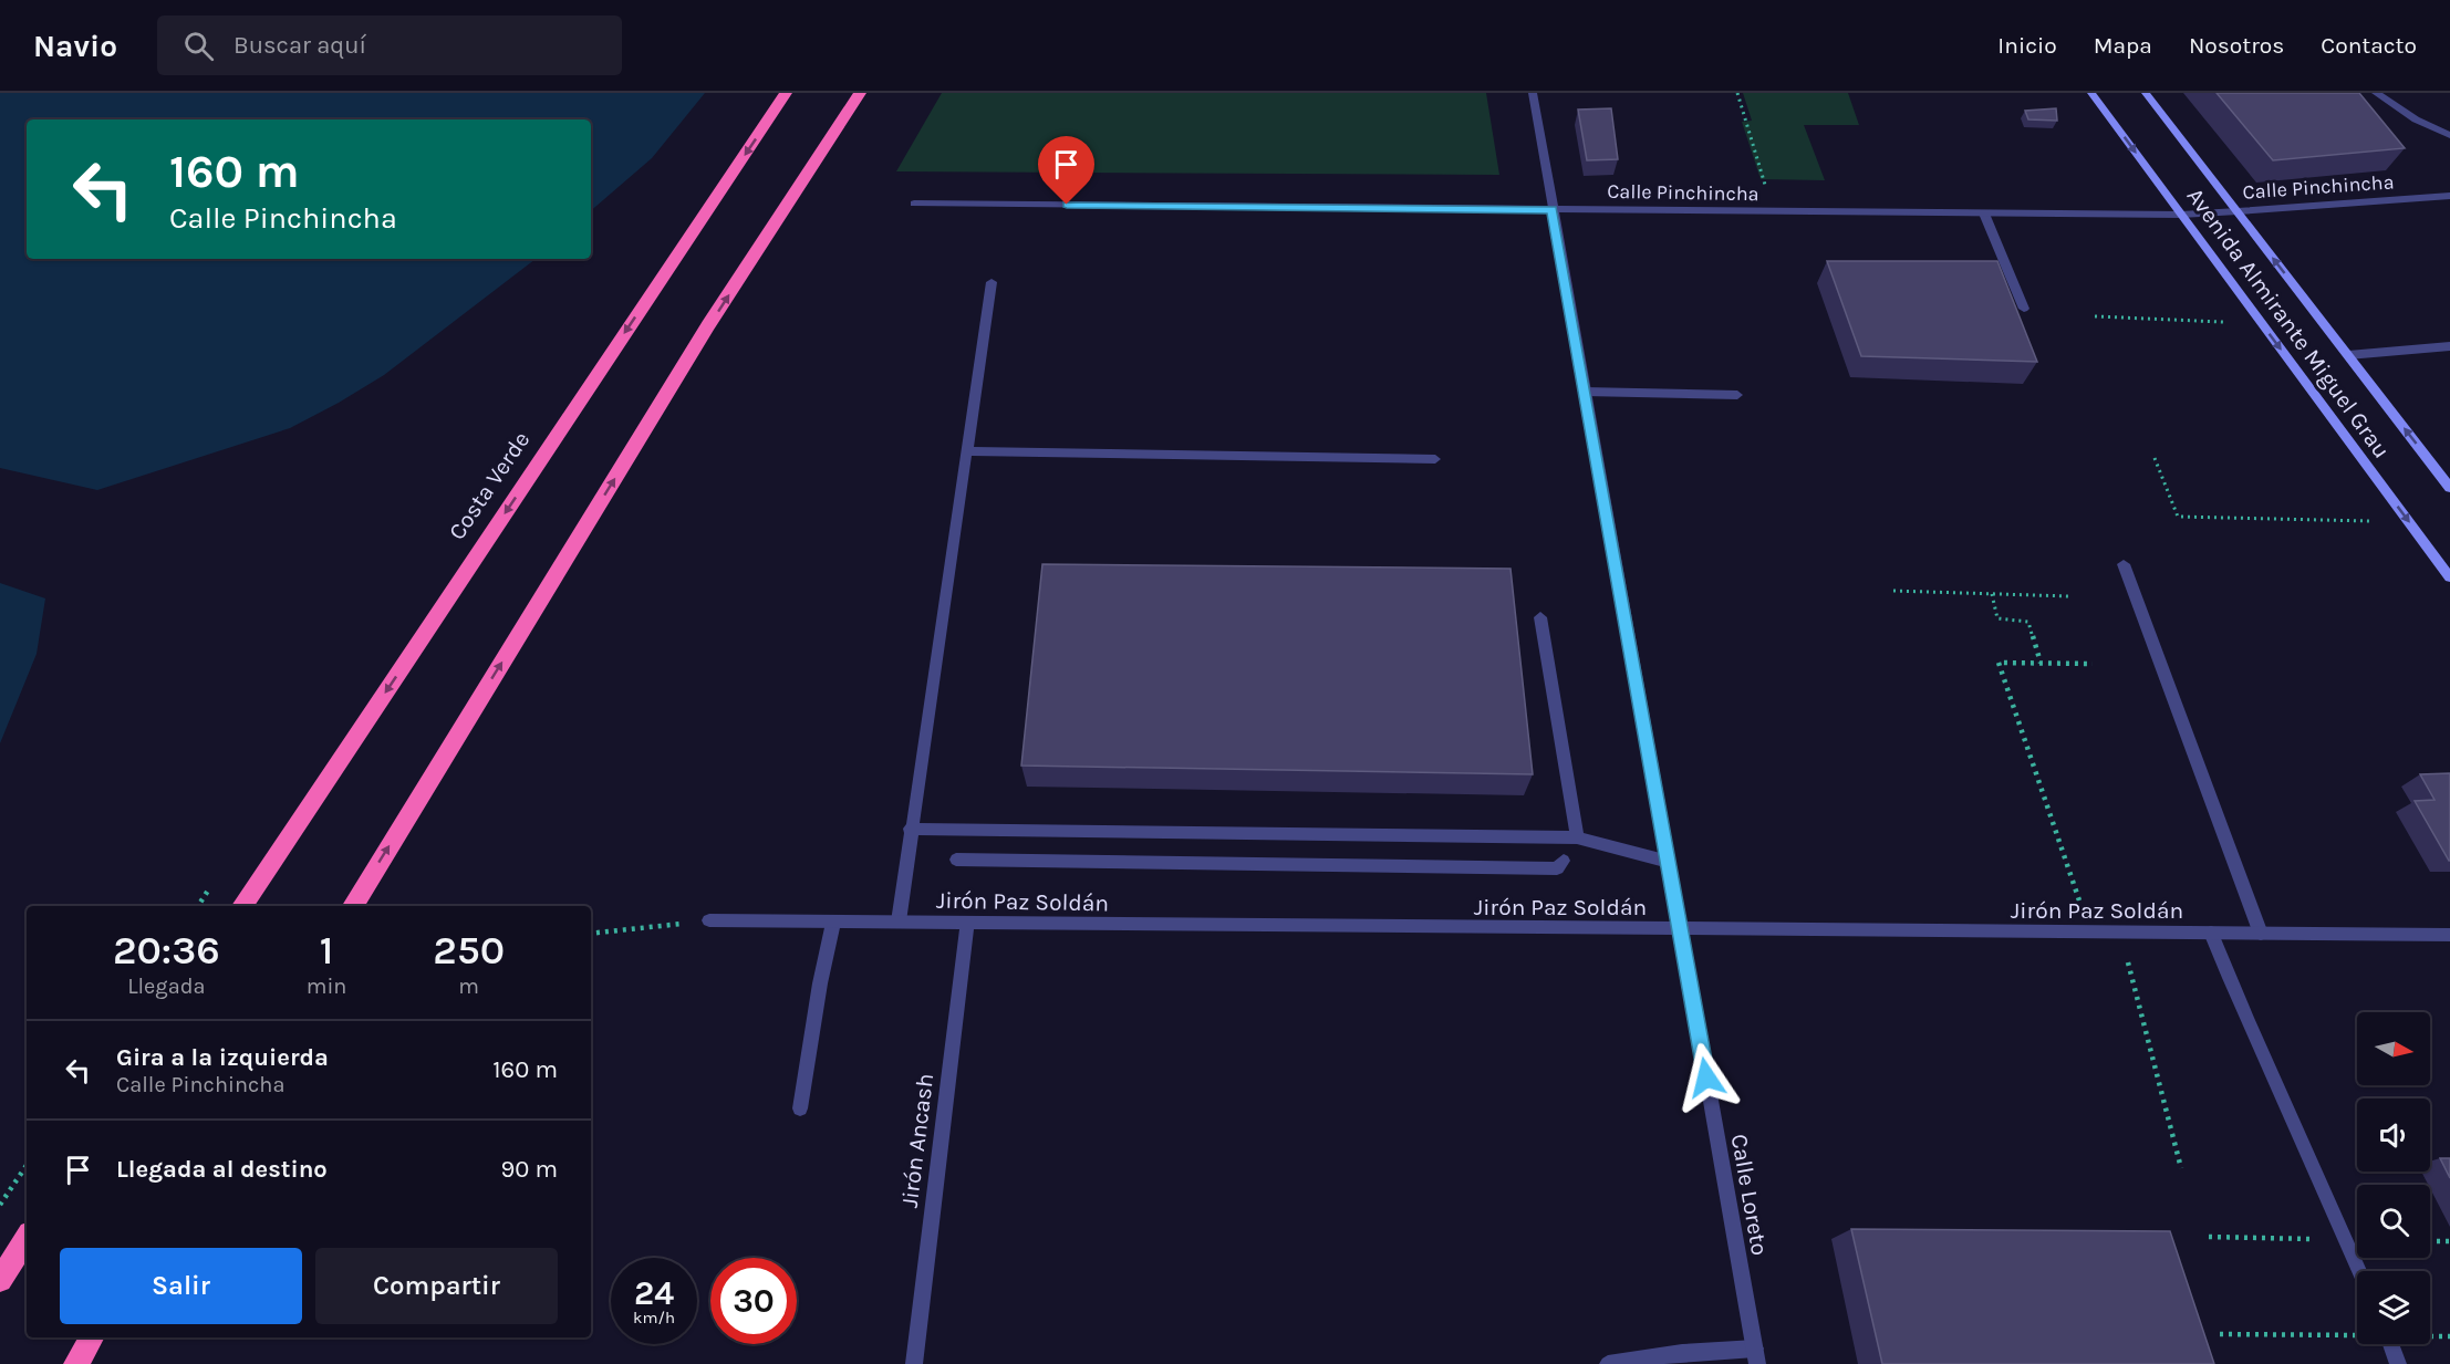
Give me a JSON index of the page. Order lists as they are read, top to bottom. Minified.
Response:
{"streets":{"highway":["Costa Verde"],"main road":["Avenida Almirante Miguel Grau"],"street":["Calle Pinchincha","Jirón Paz Soldán","Jirón Ancash","Calle Loreto"]},"crossings":[["Calle Pinchincha","Avenida Almirante Miguel Grau"],["Calle Pinchincha","Calle Loreto"],["Jirón Paz Soldán","Jirón Ancash"],["Jirón Paz Soldán","Calle Loreto"]],"north":"right","page":{"header":"Navio","search":"Buscar aquí","nav":["Inicio","Mapa","Nosotros","Contacto"],"turn":["160 m","Calle Pinchincha"],"eta":["20:36","Llegada","1","min","250","m"],"list":[{"name":"Gira a la izquierda","note":"Calle Pinchincha","value":"160 m"},{"name":"Llegada al destino","value":"90 m"}],"buttons":["Salir","Compartir"],"speed":"24 km/h","limit":"30"}}
